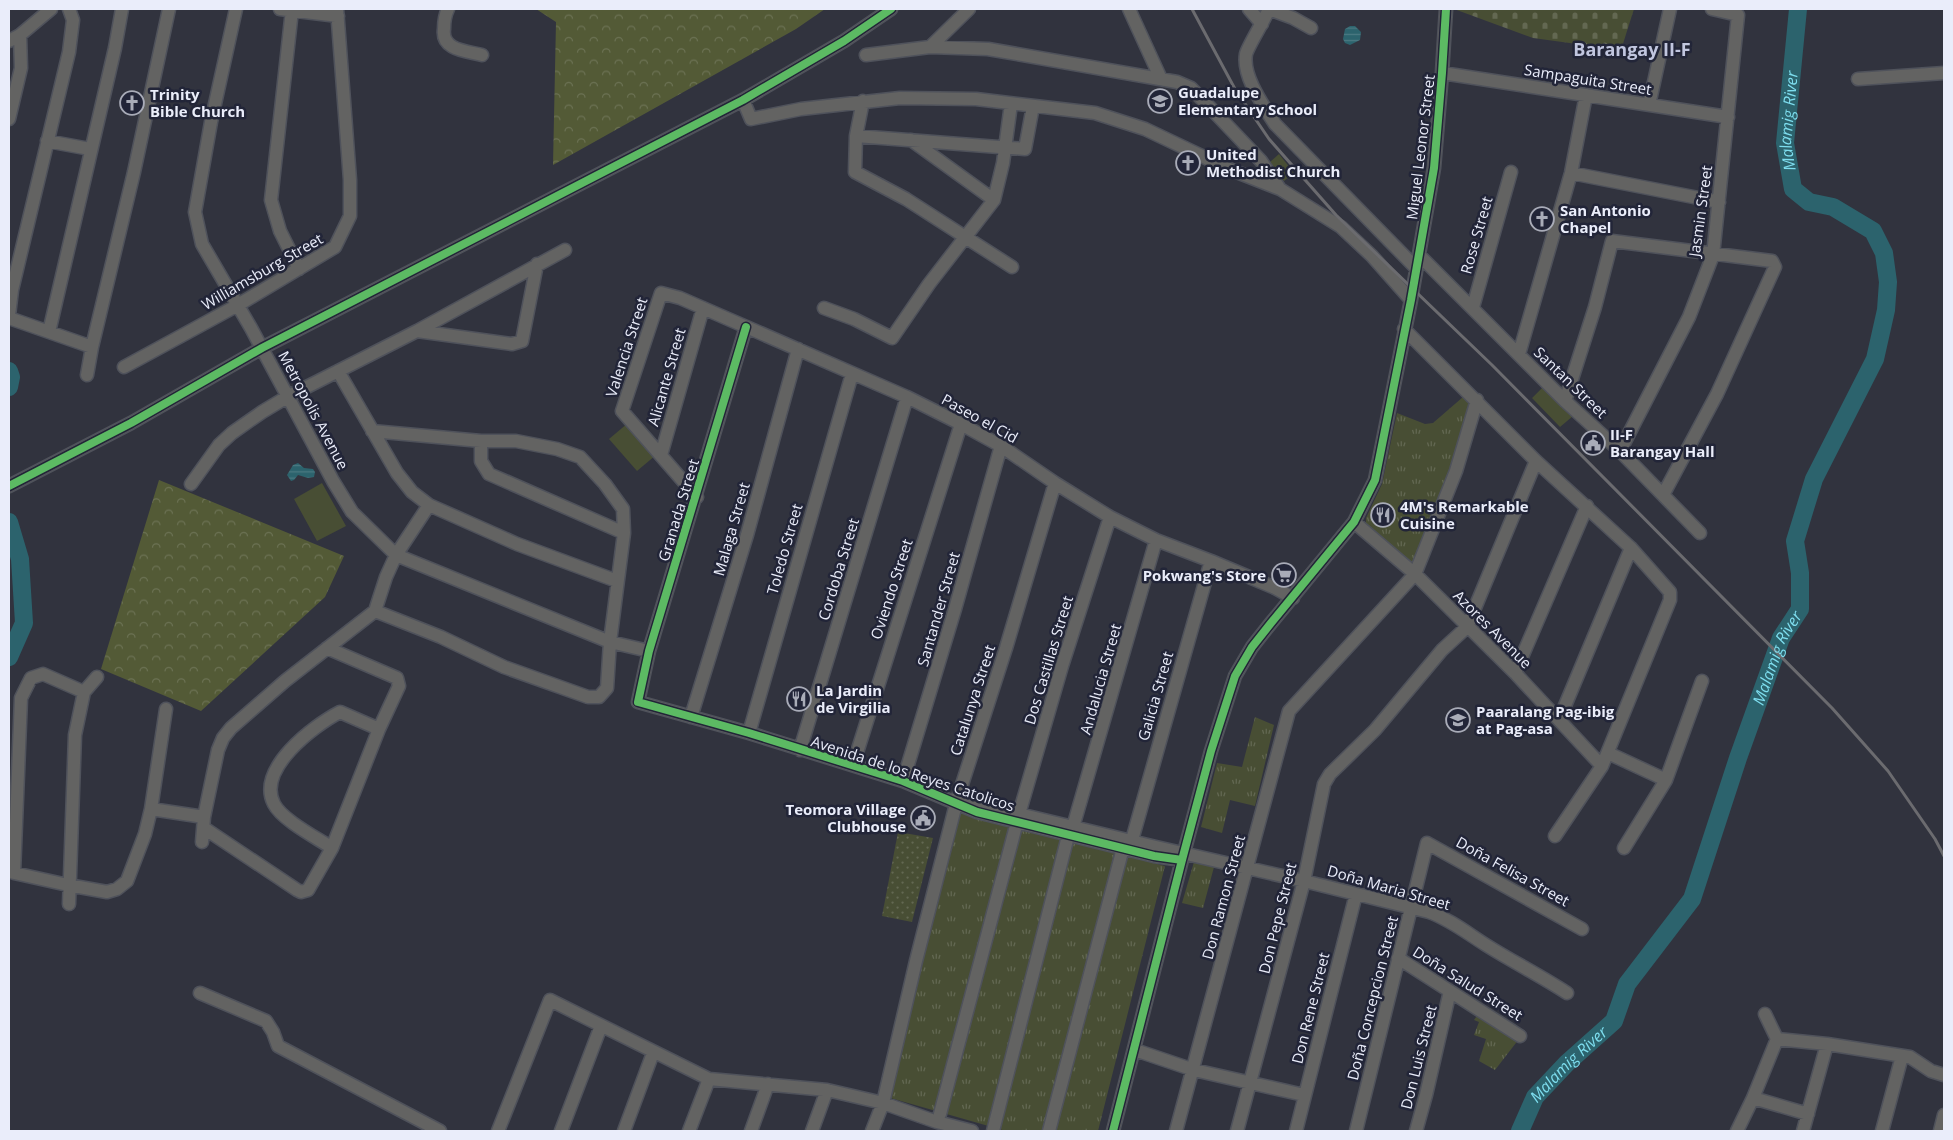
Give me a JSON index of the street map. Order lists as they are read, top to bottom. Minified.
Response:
{"streets":{"street":["Sampaguita Street","Miguel Leonor Street","Jasmin Street","Rose Street","Williamsburg Street","Valencia Street","Alicante Street","Santan Street","Metropolis Avenue","Paseo el Cid","Granada Street","Malaga Street","Toledo Street","Cordoba Street","Oviendo Street","Santander Street","Azores Avenue","Dos Castillas Street","Andalucia Street","Galicia Street","Catalunya Street","Avenida de los Reyes Catolicos","Doña Felisa Street","Doña Maria Street","Don Ramon Street","Don Pepe Street","Doña Salud Street","Doña Concepcion Street","Don Rene Street","Don Luis Street"]},"crossings":[["Sampaguita Street","Miguel Leonor Street"],["Sampaguita Street","Jasmin Street"],["Miguel Leonor Street","Santan Street"],["Miguel Leonor Street","Paseo el Cid"],["Miguel Leonor Street","Azores Avenue"],["Miguel Leonor Street","Avenida de los Reyes Catolicos"],["Miguel Leonor Street","Doña Maria Street"],["Jasmin Street","Santan Street"],["Rose Street","Santan Street"],["Williamsburg Street","Metropolis Avenue"],["Valencia Street","Alicante Street"],["Valencia Street","Paseo el Cid"],["Alicante Street","Paseo el Cid"],["Paseo el Cid","Granada Street"],["Paseo el Cid","Malaga Street"],["Paseo el Cid","Toledo Street"],["Paseo el Cid","Cordoba Street"],["Paseo el Cid","Oviendo Street"],["Paseo el Cid","Santander Street"],["Paseo el Cid","Dos Castillas Street"],["Paseo el Cid","Andalucia Street"],["Paseo el Cid","Galicia Street"],["Paseo el Cid","Catalunya Street"],["Granada Street","Avenida de los Reyes Catolicos"],["Malaga Street","Avenida de los Reyes Catolicos"],["Toledo Street","Avenida de los Reyes Catolicos"],["Cordoba Street","Avenida de los Reyes Catolicos"],["Oviendo Street","Avenida de los Reyes Catolicos"],["Santander Street","Avenida de los Reyes Catolicos"],["Azores Avenue","Don Ramon Street"],["Azores Avenue","Don Pepe Street"],["Dos Castillas Street","Avenida de los Reyes Catolicos"],["Andalucia Street","Avenida de los Reyes Catolicos"],["Galicia Street","Avenida de los Reyes Catolicos"],["Catalunya Street","Avenida de los Reyes Catolicos"],["Avenida de los Reyes Catolicos","Doña Maria Street"],["Doña Felisa Street","Doña Concepcion Street"],["Doña Maria Street","Don Ramon Street"],["Doña Maria Street","Don Pepe Street"],["Doña Maria Street","Doña Concepcion Street"],["Doña Maria Street","Don Rene Street"],["Doña Salud Street","Doña Concepcion Street"],["Doña Salud Street","Don Luis Street"]],"districts":["Barangay II-F"],"water":["Malamig River"],"places":{"school or university":["Guadalupe Elementary School","Paaralang Pag-ibig at Pag-asa"],"church":["Trinity Bible Church","United Methodist Church","San Antonio Chapel"],"public building":["II-F Barangay Hall","Teomora Village Clubhouse"],"restaurant":["4M's Remarkable Cuisine","La Jardin de Virgilia"],"supermarket":["Pokwang's Store"]}}
